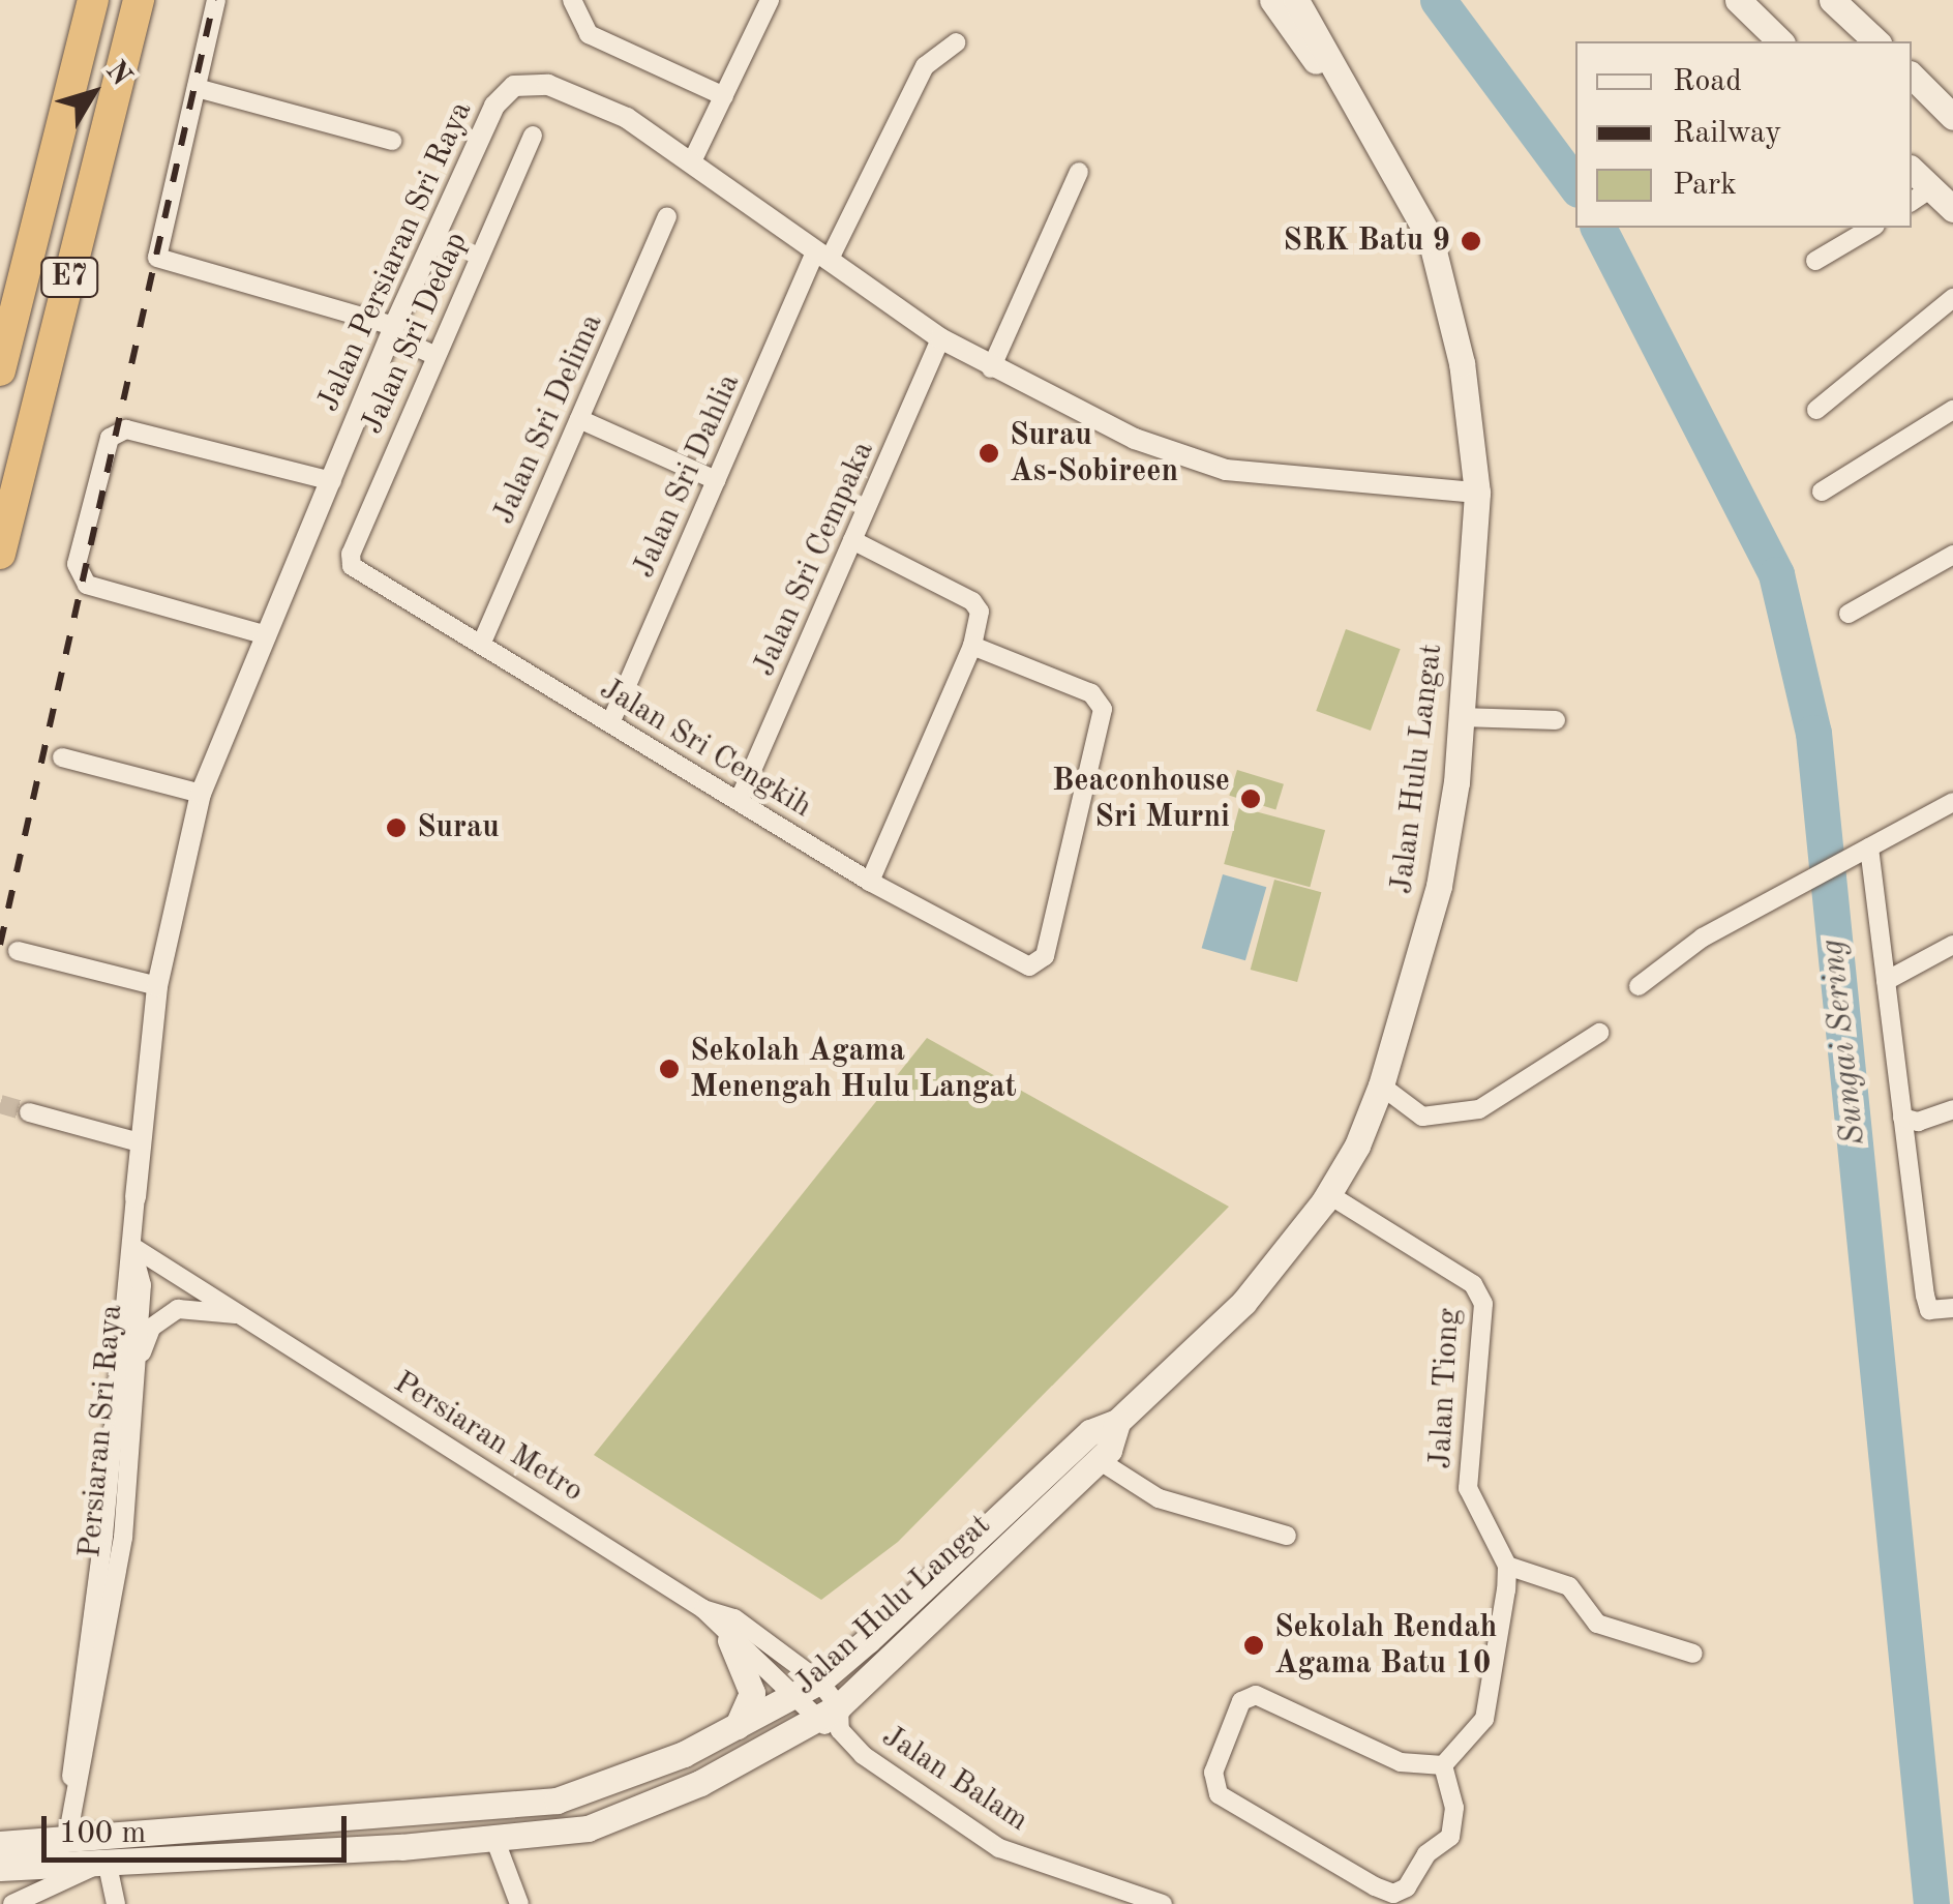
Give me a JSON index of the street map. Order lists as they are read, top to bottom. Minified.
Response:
{"streets":{"highway":["E7"],"main road":["Jalan Hulu Langat"],"street":["Jalan Persiaran Sri Raya","Jalan Sri Dedap","Jalan Sri Delima","Jalan Sri Dahlia","Jalan Sri Cempaka","Jalan Sri Cengkih","Jalan Tiong","Persiaran Sri Raya","Persiaran Metro","Jalan Balam"]},"crossings":[["Jalan Persiaran Sri Raya","Jalan Sri Dahlia"],["Jalan Persiaran Sri Raya","Jalan Sri Cempaka"],["Jalan Persiaran Sri Raya","Jalan Hulu Langat"],["Jalan Persiaran Sri Raya","Persiaran Sri Raya"],["Jalan Persiaran Sri Raya","Persiaran Metro"],["Jalan Sri Dedap","Jalan Sri Cengkih"],["Jalan Sri Delima","Jalan Sri Cengkih"],["Jalan Sri Dahlia","Jalan Sri Cengkih"],["Jalan Sri Cempaka","Jalan Sri Cengkih"],["Jalan Hulu Langat","Jalan Tiong"],["Jalan Hulu Langat","Persiaran Sri Raya"],["Jalan Hulu Langat","Persiaran Metro"],["Jalan Hulu Langat","Jalan Balam"],["Persiaran Sri Raya","Persiaran Metro"]],"water":["Sungai Sering"],"places":["SRK Batu 9","Surau As-Sobireen","Beaconhouse Sri Murni","Surau","Sekolah Agama Menengah Hulu Langat","Sekolah Rendah Agama Batu 10"],"legend":["Road","Railway","Park"],"scale_bar":"100 m","north":"top right"}
